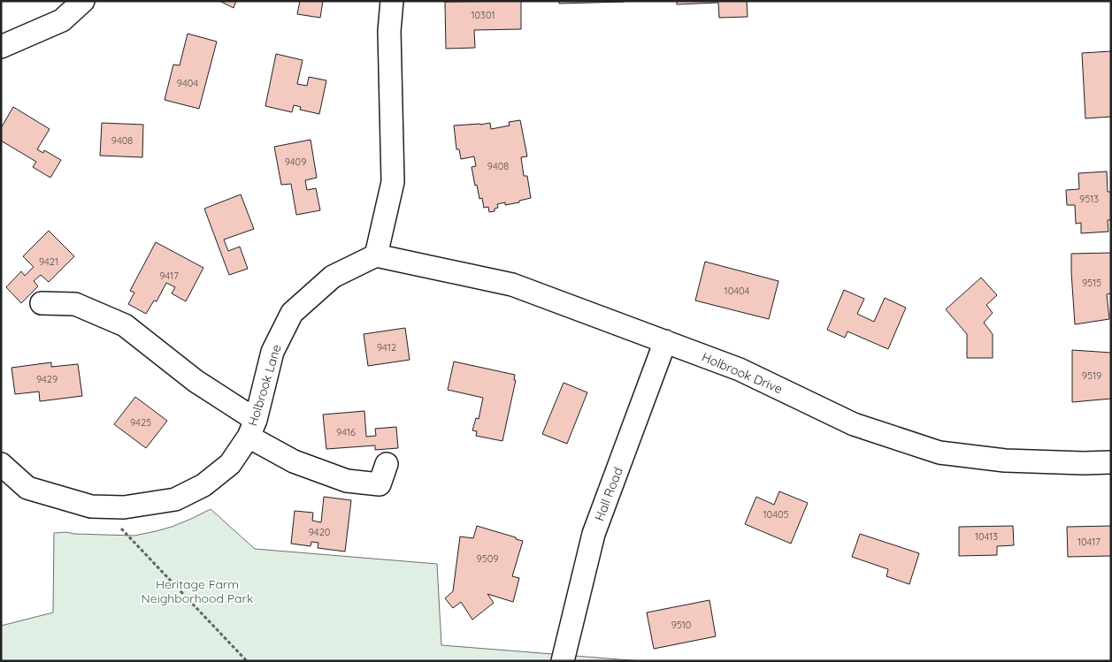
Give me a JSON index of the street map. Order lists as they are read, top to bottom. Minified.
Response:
{"streets":{"street":["Holbrook Drive","Holbrook Lane","Hall Road"]},"crossings":[["Holbrook Drive","Holbrook Lane"],["Holbrook Drive","Hall Road"]],"parks":["Heritage Farm Neighborhood Park"],"house_numbers":["10301","9404","9408","9409","9408","9513","9421","9417","9515","10404","9412","9519","9429","9425","9416","10405","9420","10413","10417","9509","9510"]}
